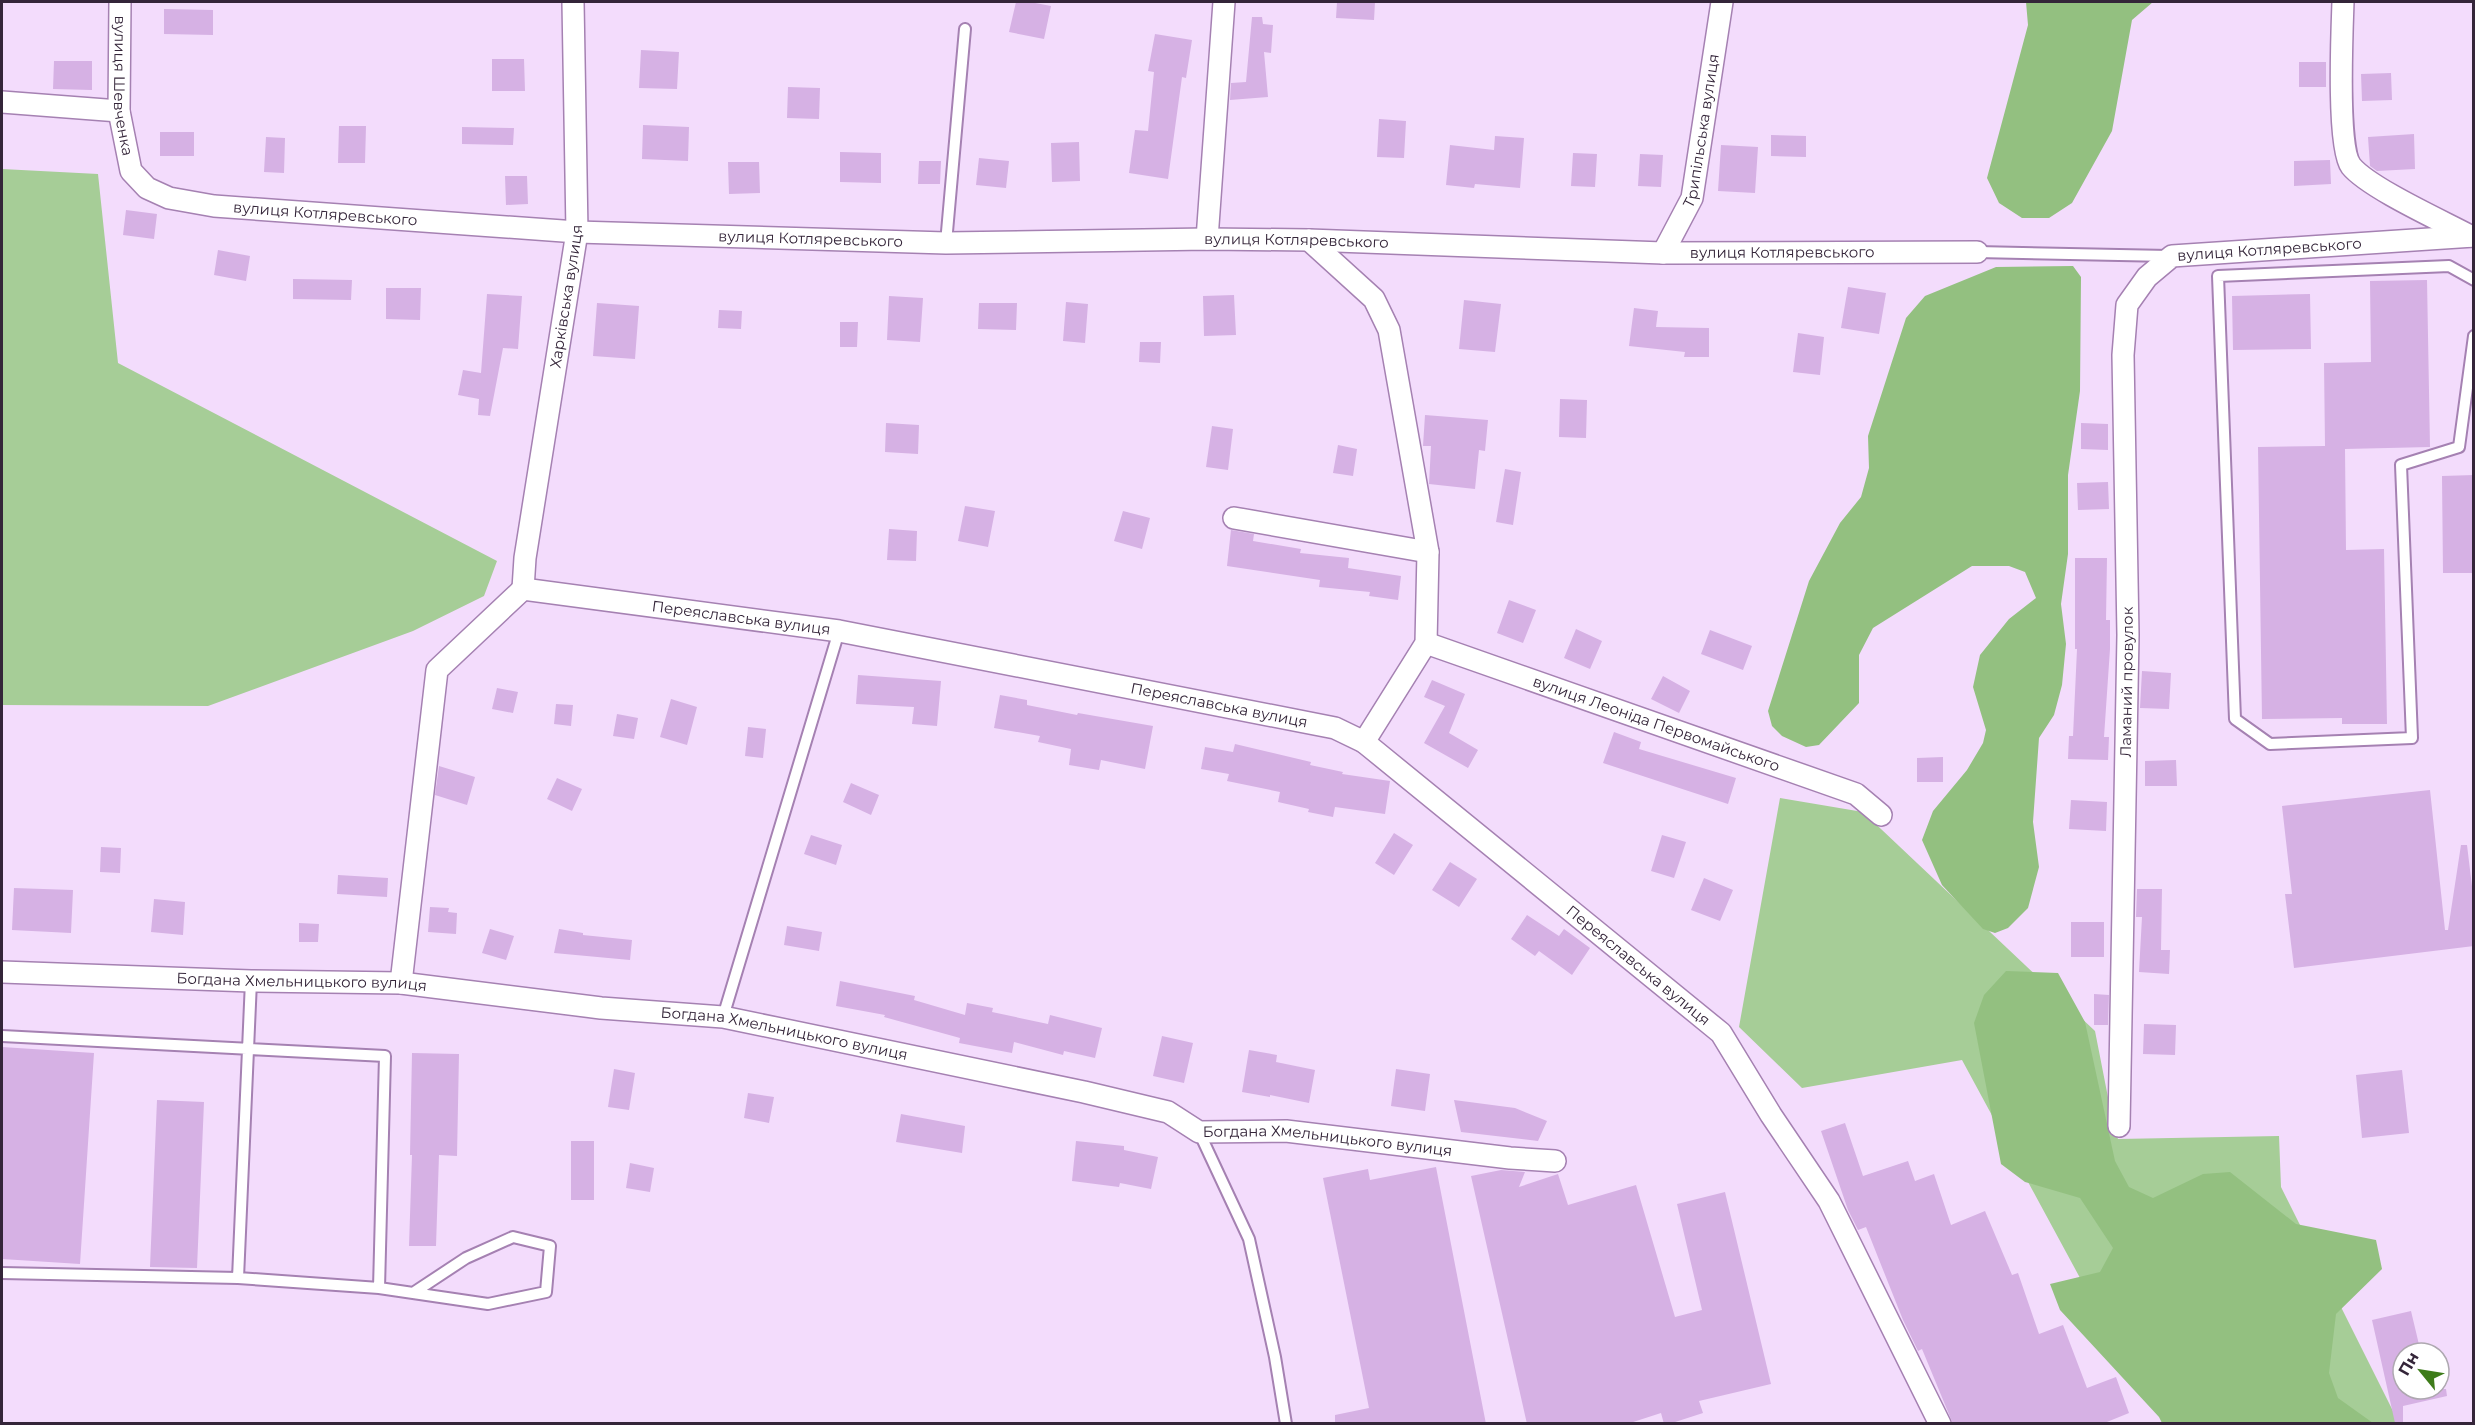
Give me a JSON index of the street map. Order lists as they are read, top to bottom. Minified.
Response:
{"streets":{"street":["вулиця Шевченка","Трипільська вулиця","вулиця Котляревського","Харківська вулиця","Переяславська вулиця","Ламаний провулок","вулиця Леоніда Первомайського","Богдана Хмельницького вулиця"]},"crossings":[["вулиця Шевченка","вулиця Котляревського"],["Трипільська вулиця","вулиця Котляревського"],["вулиця Котляревського","Харківська вулиця"],["вулиця Котляревського","Ламаний провулок"],["Харківська вулиця","Переяславська вулиця"]],"north":"top left"}
